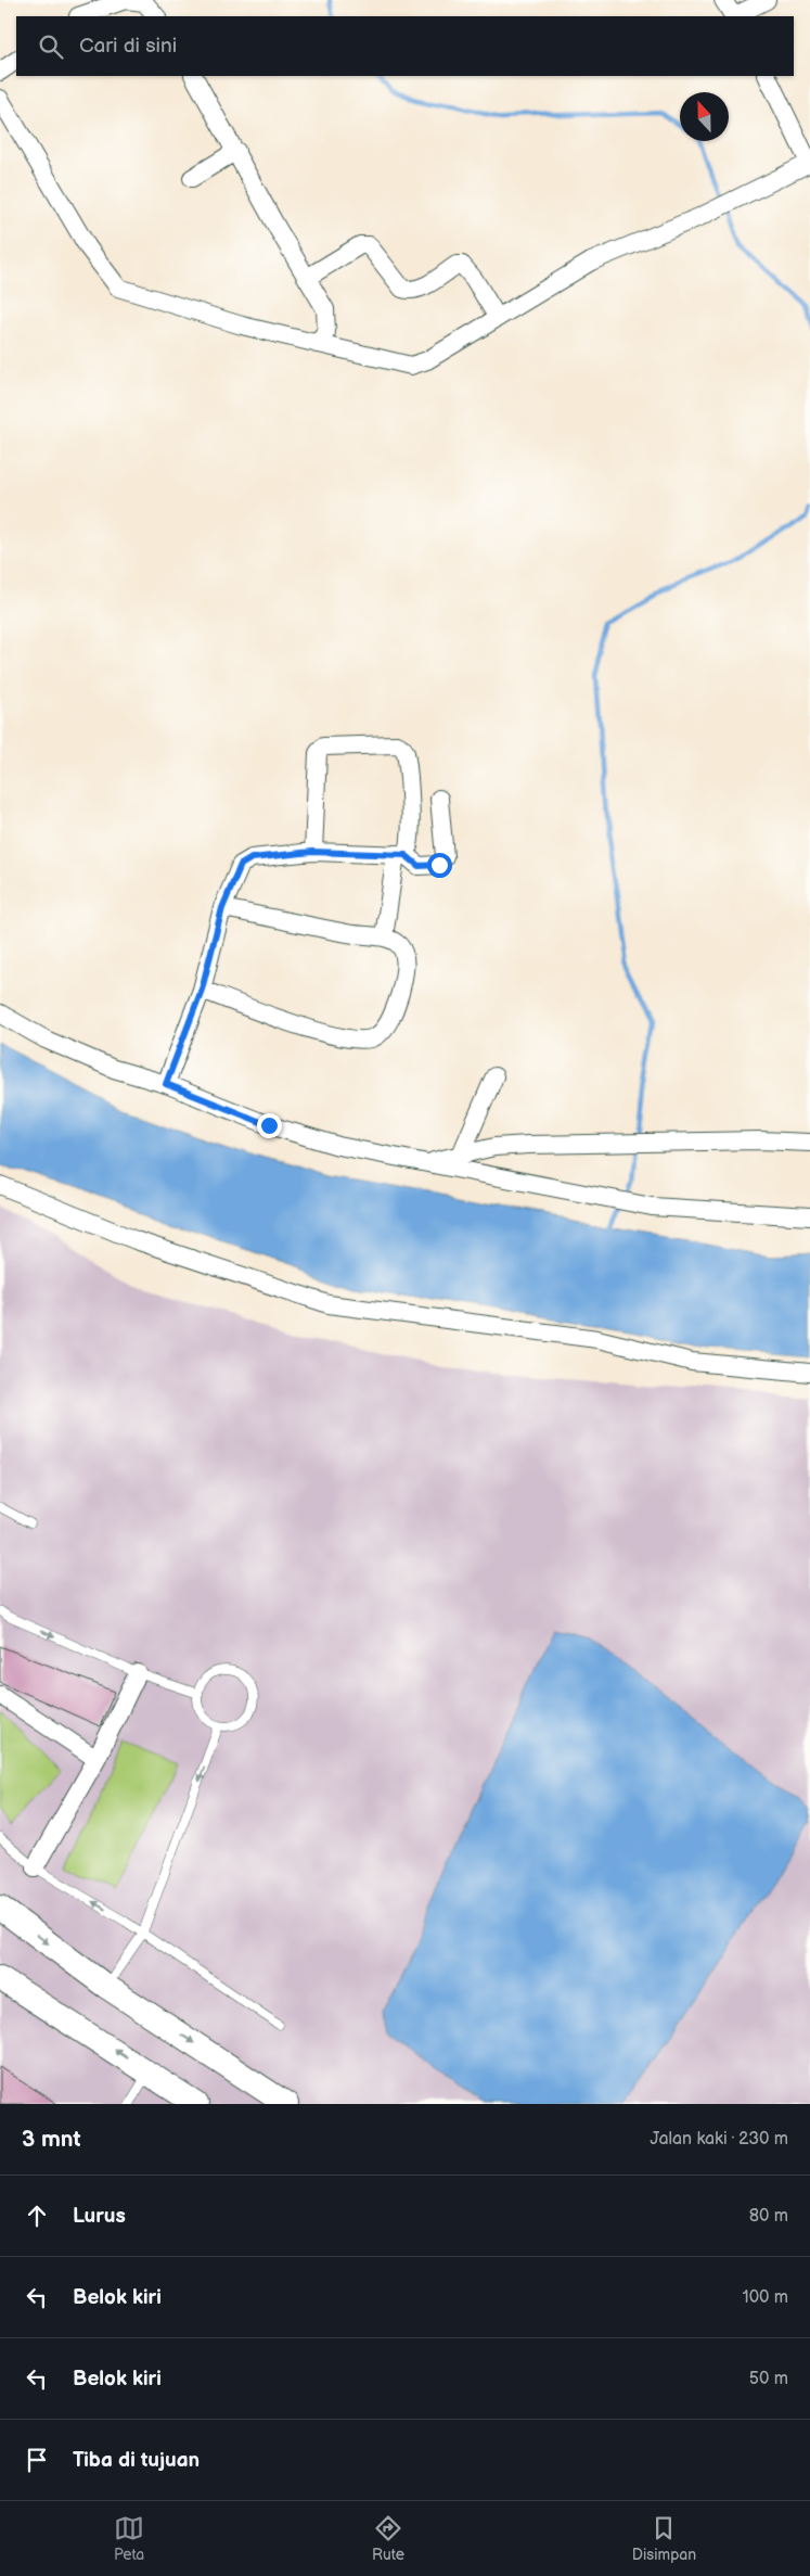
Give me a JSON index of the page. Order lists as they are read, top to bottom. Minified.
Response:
{"north":"top","page":{"search":"Cari di sini","heading":["3 mnt","Jalan kaki · 230 m"],"list":[["Lurus","80 m"],["Belok kiri","100 m"],["Belok kiri","50 m"],"Tiba di tujuan"],"nav":["Peta","Rute","Disimpan"]}}
